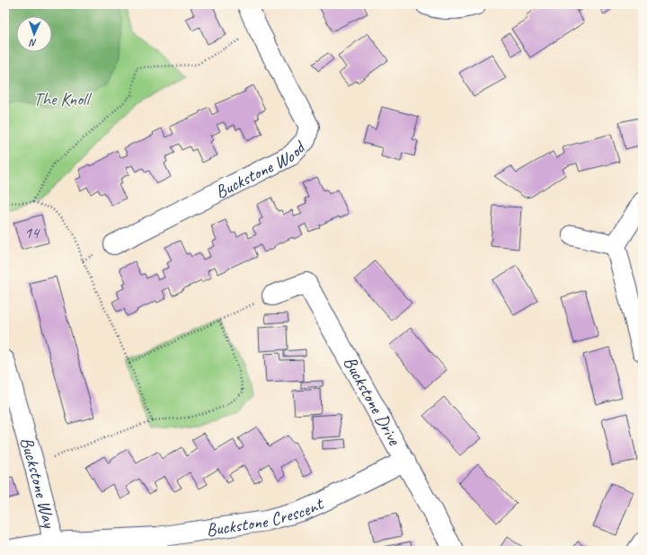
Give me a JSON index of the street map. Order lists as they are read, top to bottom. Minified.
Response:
{"streets":{"street":["Buckstone Wood","Buckstone Drive","Buckstone Way","Buckstone Crescent"]},"crossings":[["Buckstone Drive","Buckstone Crescent"],["Buckstone Way","Buckstone Crescent"]],"parks":["The Knoll"],"house_numbers":["14"],"north":"bottom"}
